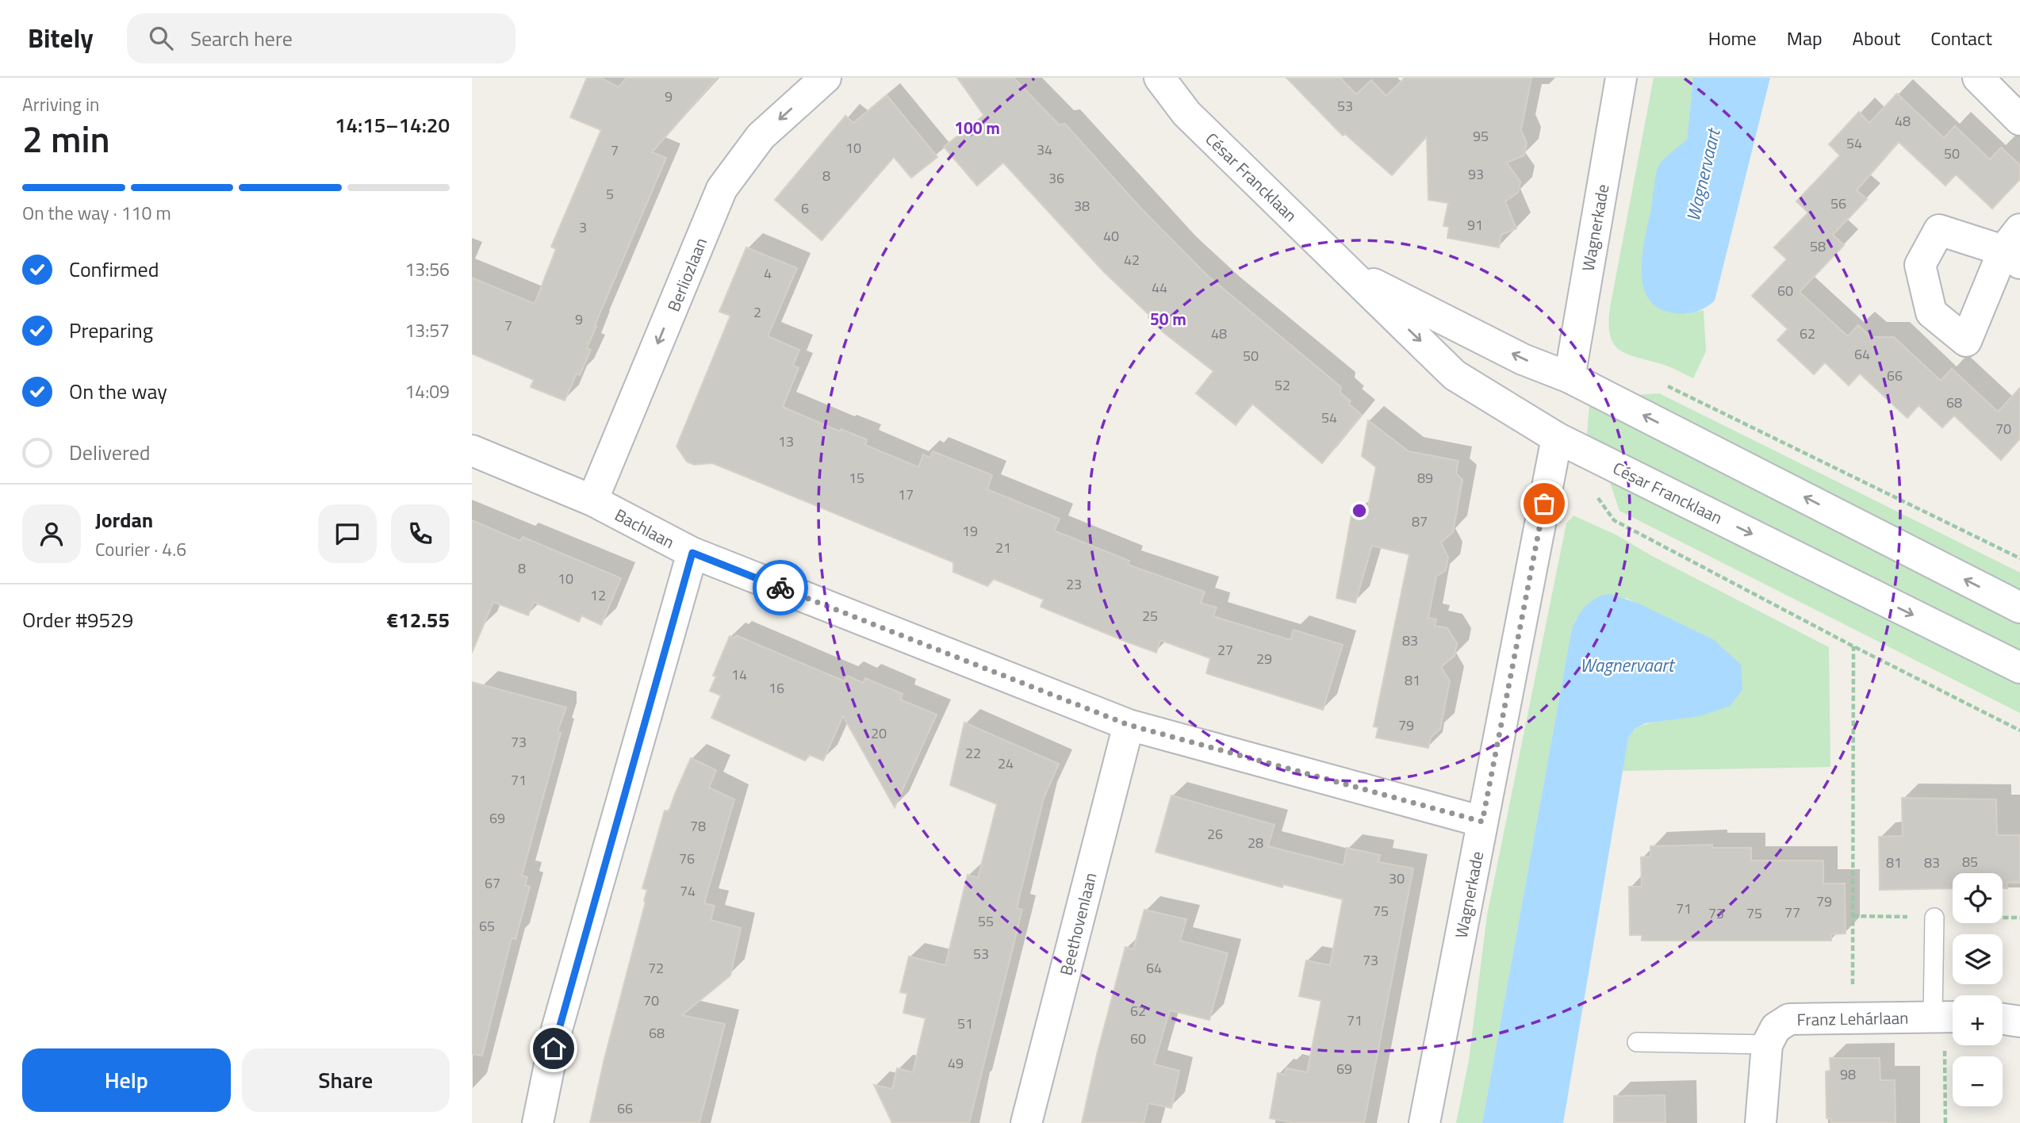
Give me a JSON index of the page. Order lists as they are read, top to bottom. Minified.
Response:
{"streets":{"street":["César Francklaan","Wagnerkade","Berliozlaan","Bachlaan","Beethovenlaan","Franz Lehárlaan"]},"crossings":[["César Francklaan","Wagnerkade"],["Wagnerkade","Bachlaan"],["Berliozlaan","Bachlaan"],["Bachlaan","Beethovenlaan"]],"one_way":["Berliozlaan"],"water":["Wagnervaart"],"house_numbers":["9","53","48","95","54","10","34","7","50","93","8","36","5","56","38","6","91","3","40","58","42","4","44","60","2","9","7","48","62","64","50","66","52","68","54","70","13","15","89","17","87","19","21","8","10","23","12","25","83","27","29","14","81","16","79","20","73","22","24","71","69","78","26","28","76","85","81","83","30","67","74","79","71","75","77","73","75","55","65","53","73","72","64","70","62","71","51","68","60","49","69","98","66"],"page":{"header":"Bitely","search":"Search here","nav":["Home","Map","About","Contact"],"heading":["2 min","Arriving in","14:15–14:20"],"panel":["Jordan","Courier · 4.6","Order #9529","€12.55"],"bar":"On the way · 110 m","list":[["Confirmed","13:56"],["Preparing","13:57"],["On the way","14:09"],"Delivered"],"map_buttons":["+","−"],"buttons":["Help","Share"]},"rings":["100 m","50 m"]}
